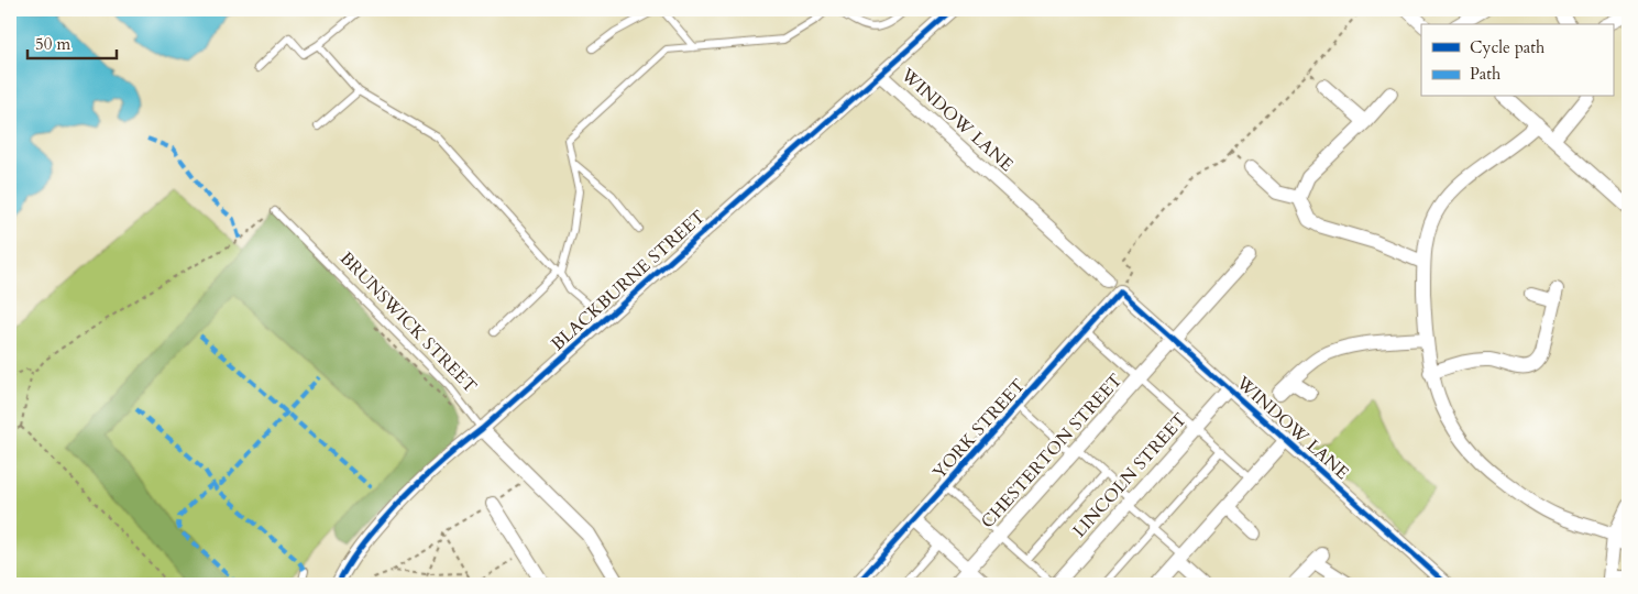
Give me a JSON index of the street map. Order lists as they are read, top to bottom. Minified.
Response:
{"streets":{"street":["WINDOW LANE","BLACKBURNE STREET","BRUNSWICK STREET","YORK STREET","CHESTERTON STREET","LINCOLN STREET"]},"crossings":[["WINDOW LANE","BLACKBURNE STREET"],["WINDOW LANE","YORK STREET"],["WINDOW LANE","CHESTERTON STREET"],["WINDOW LANE","LINCOLN STREET"],["BLACKBURNE STREET","BRUNSWICK STREET"]],"legend":["Cycle path","Path"],"scale_bar":"50 m"}
